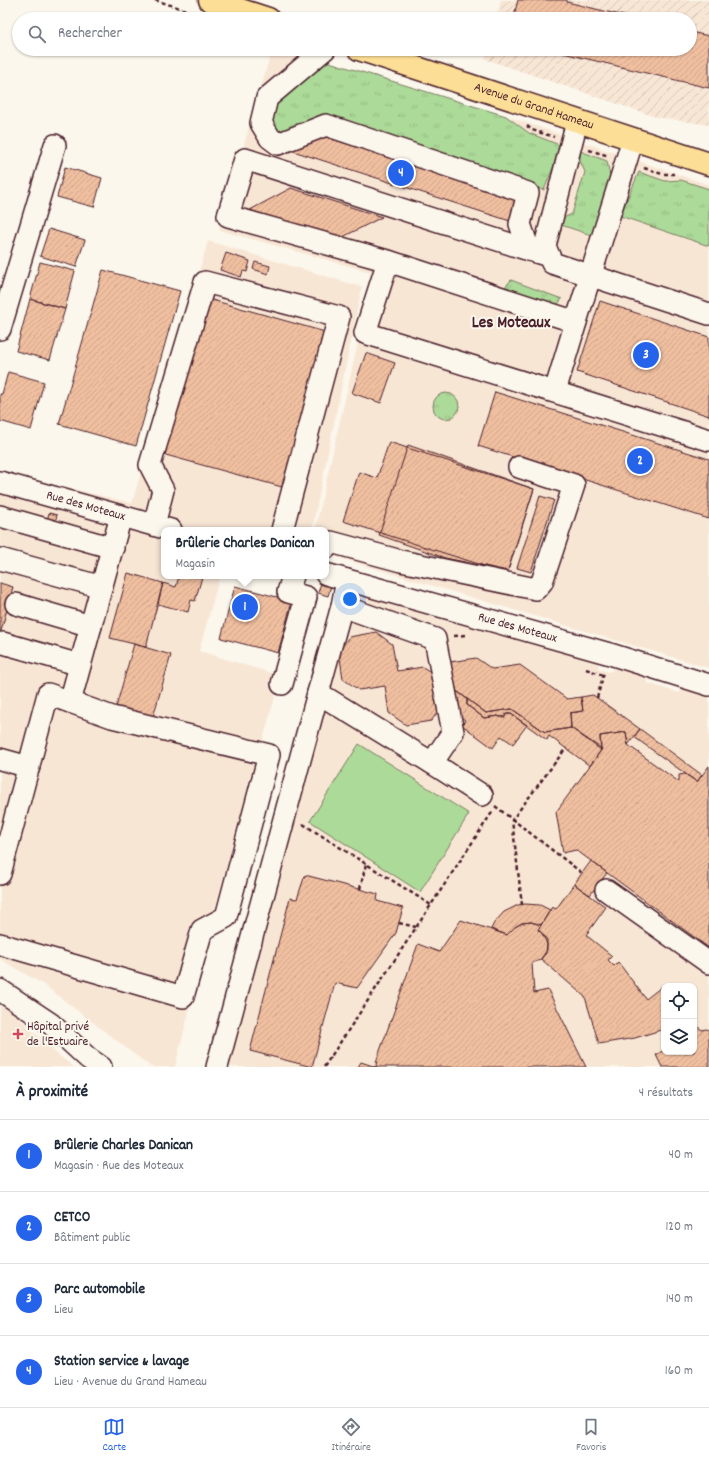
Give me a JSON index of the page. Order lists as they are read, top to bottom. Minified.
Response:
{"streets":{"main road":["Avenue du Grand Hameau"],"street":["Rue des Moteaux"]},"districts":["Les Moteaux"],"places":{"health":["Hôpital privé de l'Estuaire"]},"page":{"search":"Rechercher","pins":["4","3","2","1"],"popup":["Brûlerie Charles Danican","Magasin"],"heading":["À proximité","4 résultats"],"list":[{"mark":"1","name":"Brûlerie Charles Danican","note":"Magasin · Rue des Moteaux","value":"40 m"},{"mark":"2","name":"CETCO","note":"Bâtiment public","value":"120 m"},{"mark":"3","name":"Parc automobile","note":"Lieu","value":"140 m"},{"mark":"4","name":"Station service & lavage","note":"Lieu · Avenue du Grand Hameau","value":"160 m"}],"nav":["Carte","Itinéraire","Favoris"]}}
